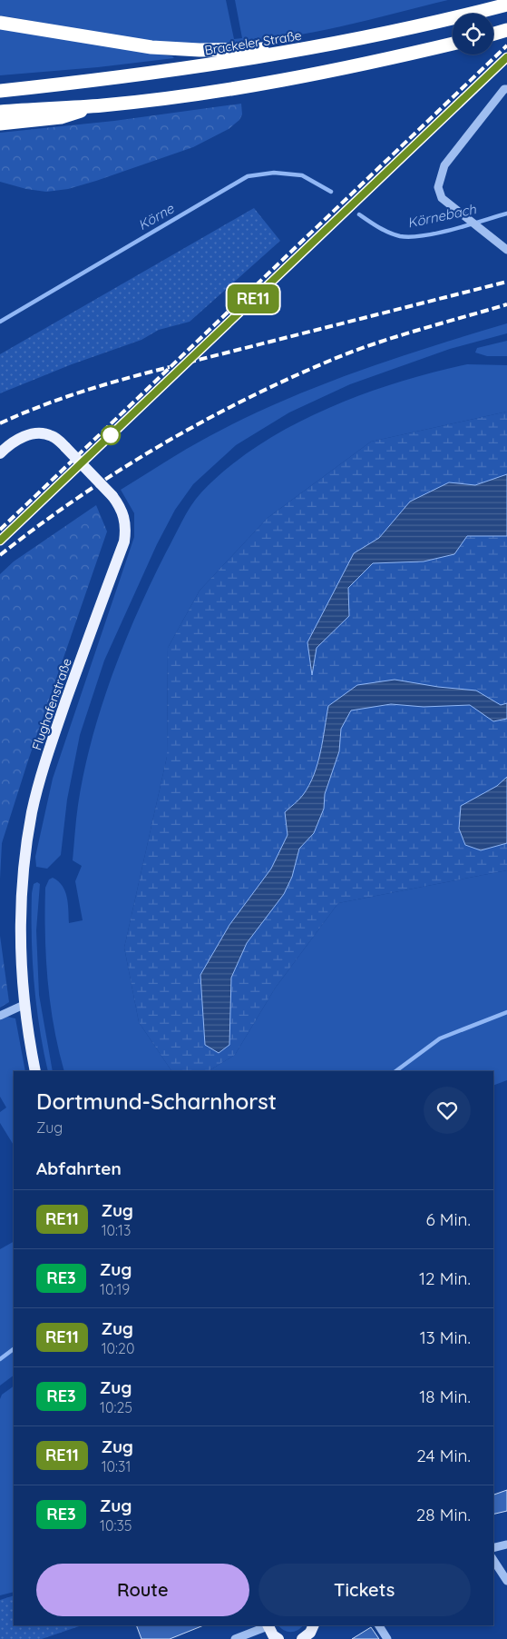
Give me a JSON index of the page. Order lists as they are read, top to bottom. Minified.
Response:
{"streets":{"highway":["Brackeler Straße"],"main road":["Flughafenstraße"]},"water":["Körnebach","Körne"],"page":{"on_map":"RE11","heading":[["Dortmund-Scharnhorst","Zug"],"Abfahrten"],"list":[{"mark":"RE11","name":"Zug","note":"10:13","value":"6 Min."},{"mark":"RE3","name":"Zug","note":"10:19","value":"12 Min."},{"mark":"RE11","name":"Zug","note":"10:20","value":"13 Min."},{"mark":"RE3","name":"Zug","note":"10:25","value":"18 Min."},{"mark":"RE11","name":"Zug","note":"10:31","value":"24 Min."},{"mark":"RE3","name":"Zug","note":"10:35","value":"28 Min."}],"buttons":["Route","Tickets"]}}
